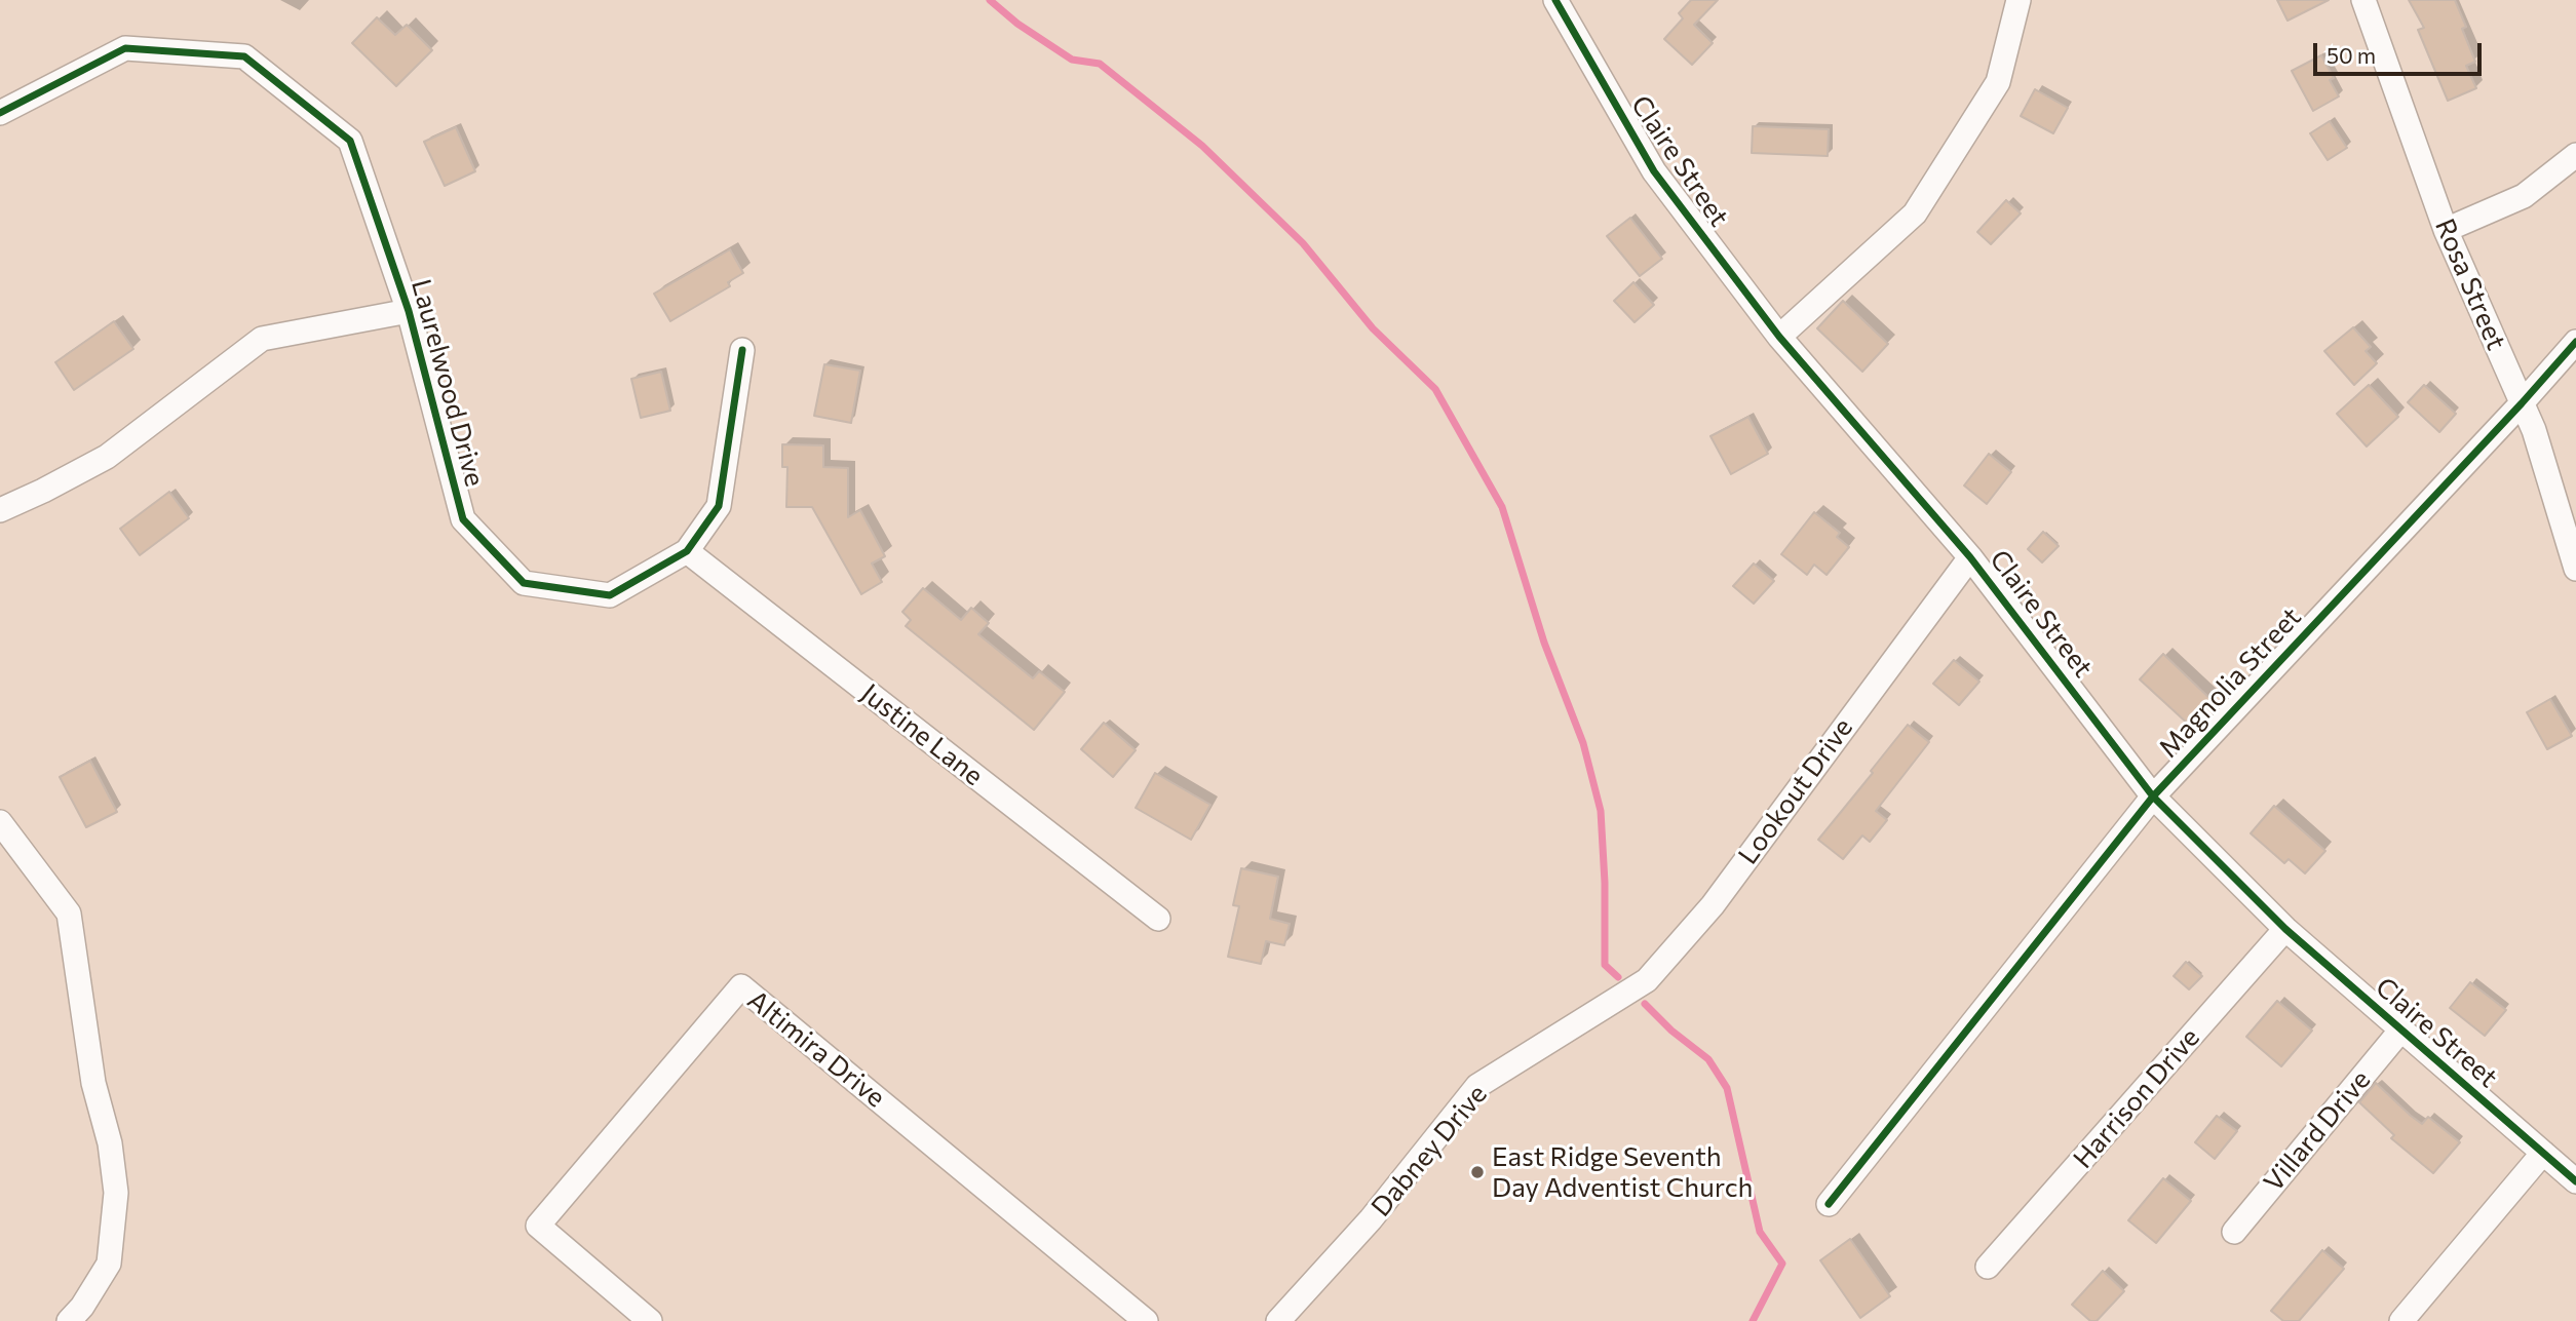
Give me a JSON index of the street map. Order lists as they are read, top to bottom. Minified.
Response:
{"streets":{"street":["Claire Street","Rosa Street","Laurelwood Drive","Magnolia Street","Justine Lane","Lookout Drive","Altimira Drive","Harrison Drive","Villard Drive","Dabney Drive"]},"crossings":[["Claire Street","Magnolia Street"],["Claire Street","Lookout Drive"],["Claire Street","Harrison Drive"],["Claire Street","Villard Drive"],["Rosa Street","Magnolia Street"],["Laurelwood Drive","Justine Lane"],["Lookout Drive","Dabney Drive"]],"places":["East Ridge Seventh Day Adventist Church"],"scale_bar":"50 m"}
